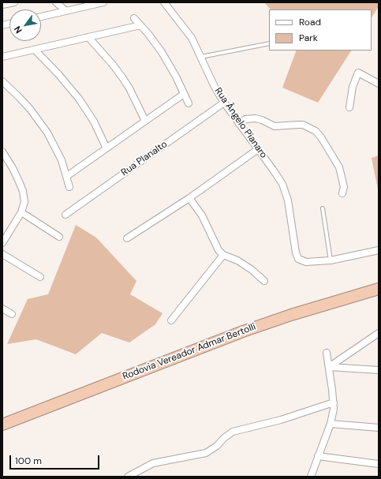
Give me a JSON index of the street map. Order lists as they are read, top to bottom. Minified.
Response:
{"streets":{"highway":["Rodovia Vereador Admar Bertolli"],"street":["Rua Ângelo Pianaro","Rua Planalto"]},"crossings":[["Rua Ângelo Pianaro","Rua Planalto"]],"legend":["Road","Park"],"scale_bar":"100 m","north":"bottom left"}
